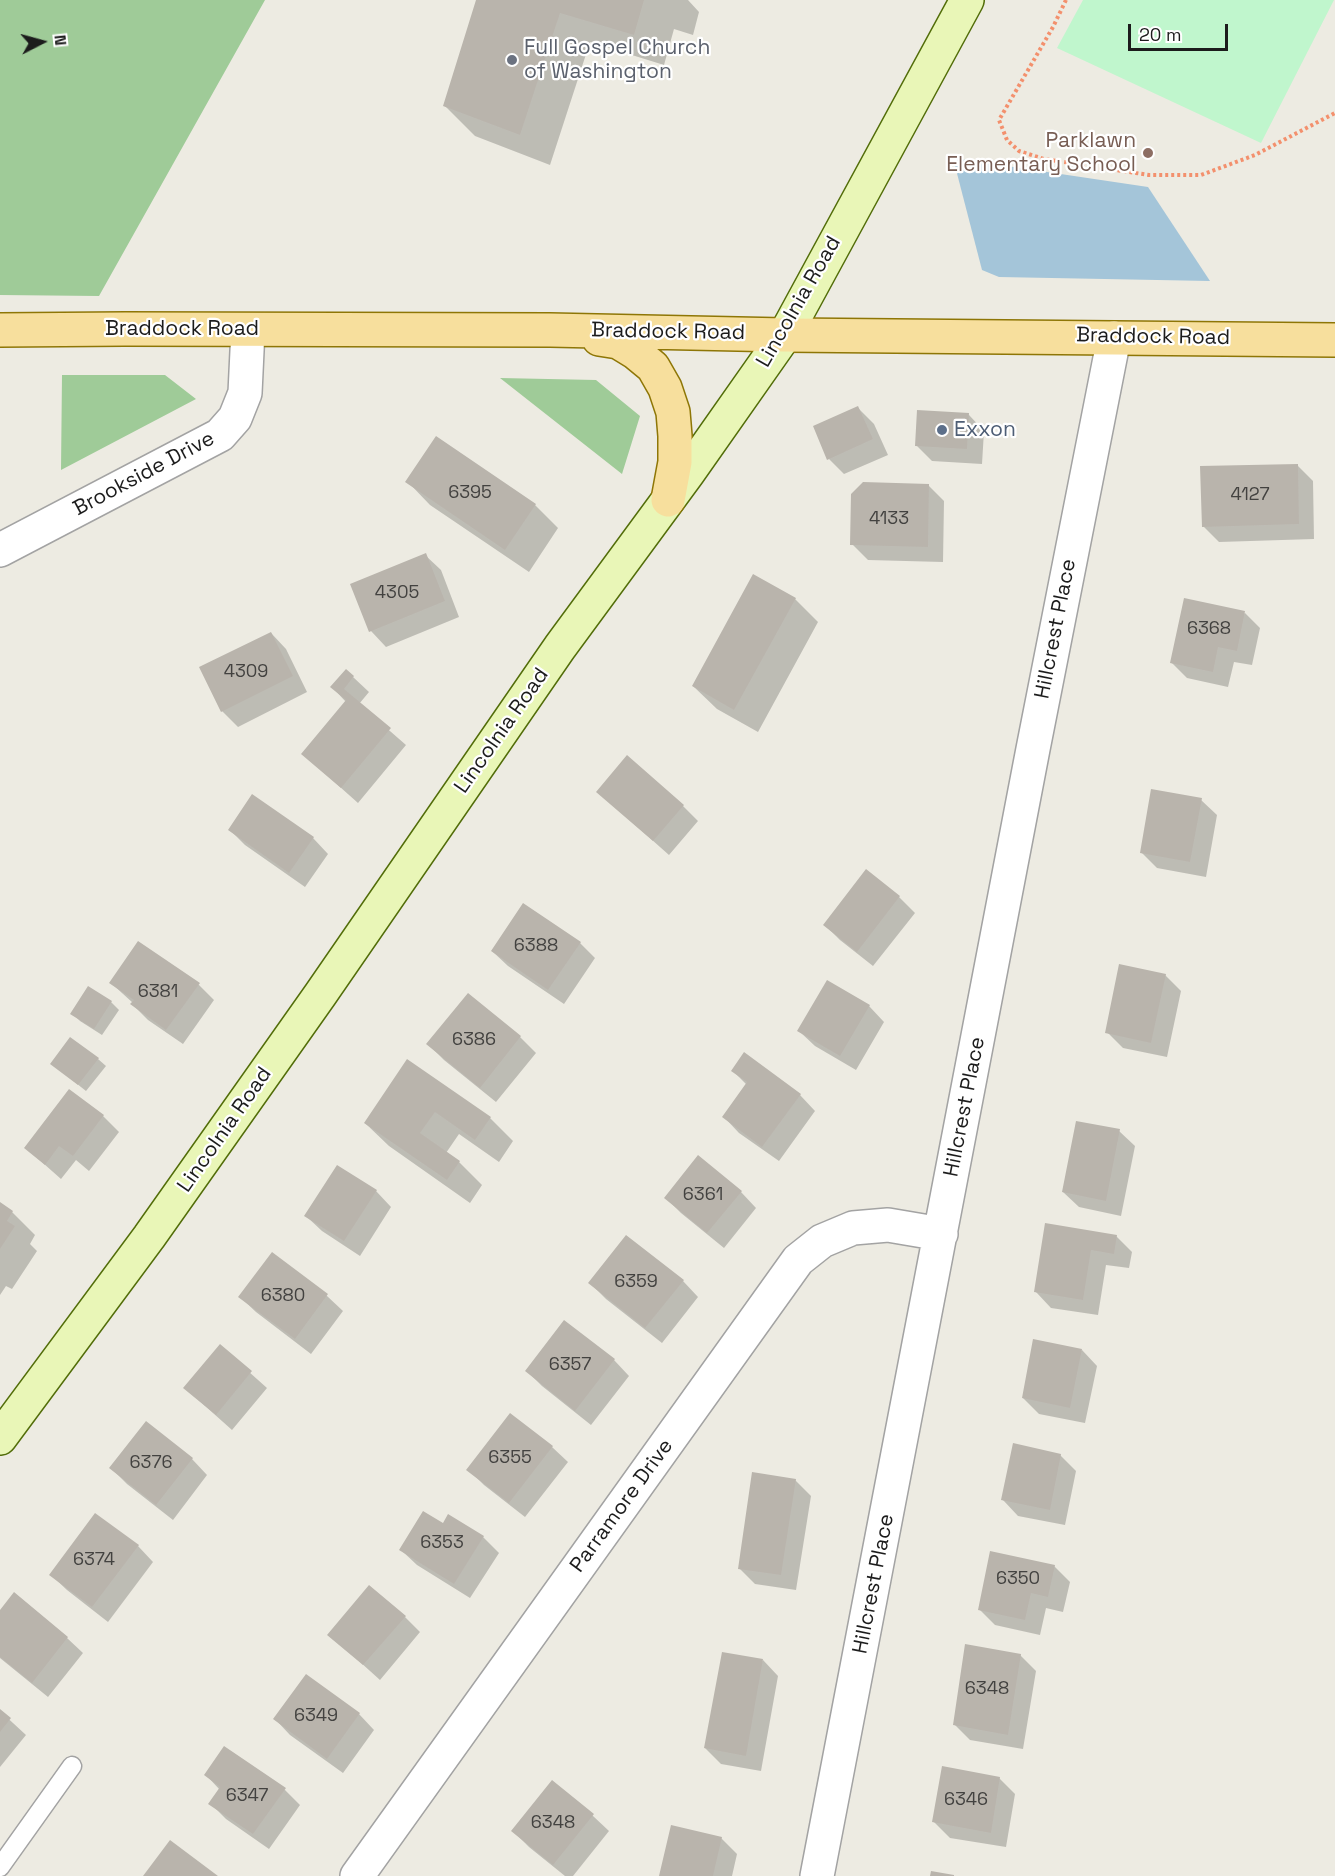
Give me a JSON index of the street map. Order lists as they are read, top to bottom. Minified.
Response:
{"streets":{"main road":["Lincolnia Road","Braddock Road"],"street":["Brookside Drive","Hillcrest Place","Parramore Drive"]},"crossings":[["Lincolnia Road","Braddock Road"],["Braddock Road","Brookside Drive"],["Braddock Road","Hillcrest Place"],["Hillcrest Place","Parramore Drive"]],"places":["Full Gospel Church of Washington","Parklawn Elementary School","Exxon"],"house_numbers":["6395","4127","4133","4305","6368","4309","6388","6381","6386","6361","6359","6380","6357","6355","6376","6353","6374","6350","6348","6349","6347","6346","6348"],"scale_bar":"20 m","north":"right"}
